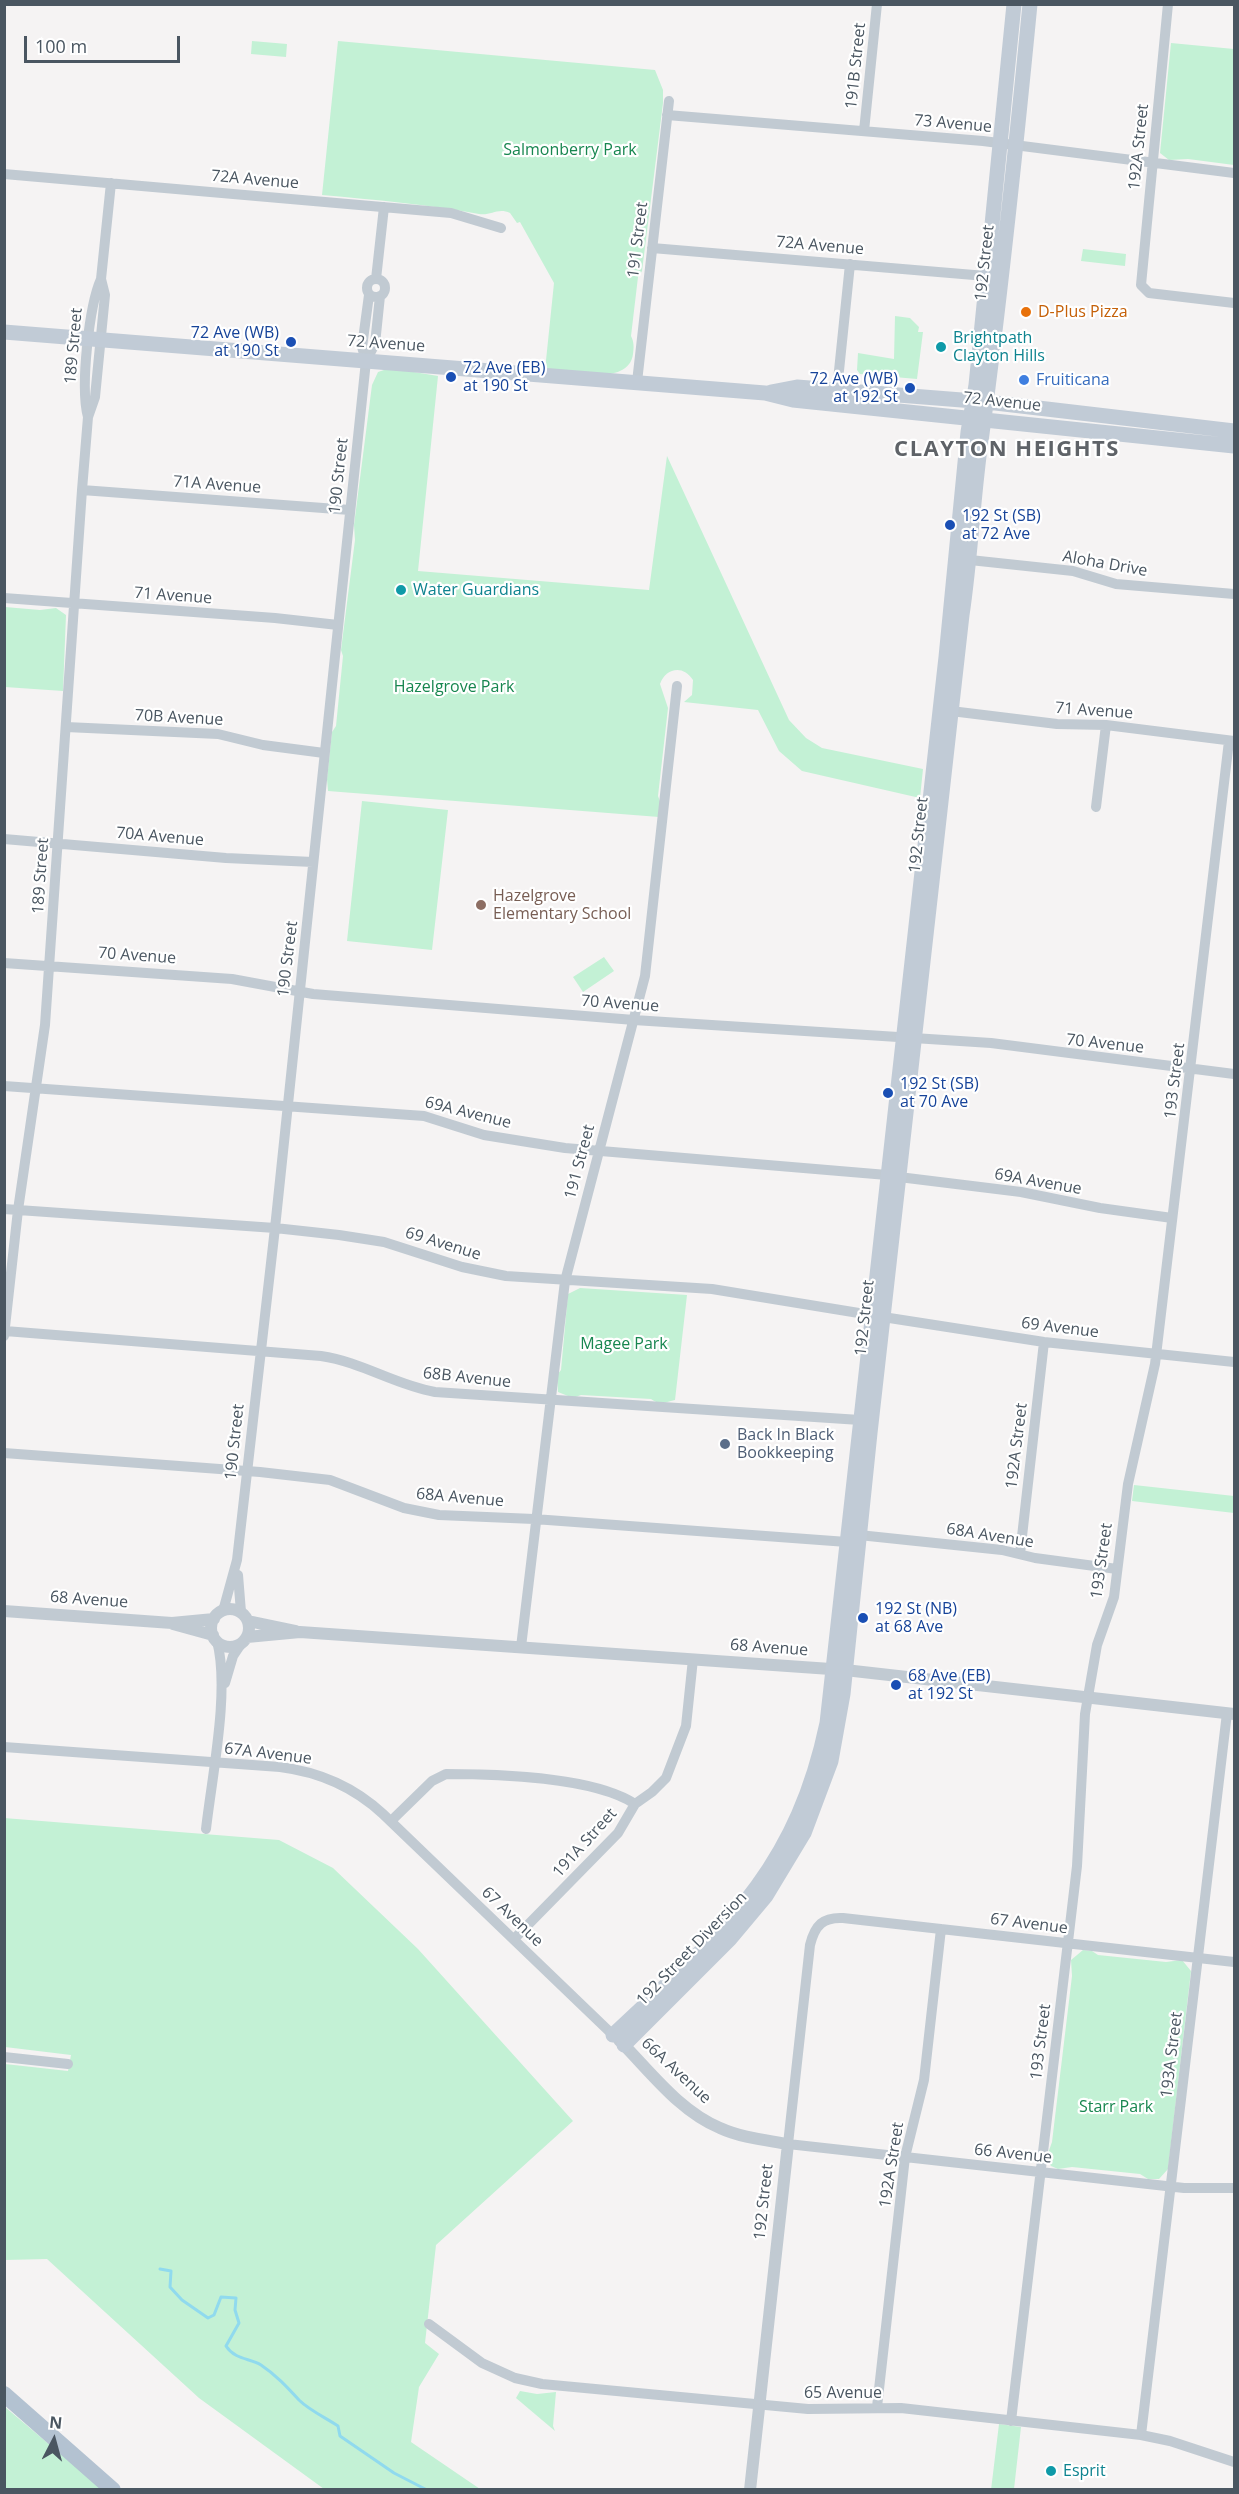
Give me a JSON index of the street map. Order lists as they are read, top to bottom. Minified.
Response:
{"streets":{"main road":["192 Street","72 Avenue","192 Street Diversion"],"street":["191B Street","73 Avenue","192A Street","72A Avenue","191 Street","189 Street","190 Street","71A Avenue","Aloha Drive","71 Avenue","70B Avenue","70A Avenue","70 Avenue","193 Street","69A Avenue","69 Avenue","68B Avenue","68A Avenue","68 Avenue","67A Avenue","191A Street","67 Avenue","193A Street","66A Avenue","66 Avenue","65 Avenue"]},"crossings":[["191B Street","73 Avenue"],["73 Avenue","192A Street"],["73 Avenue","191 Street"],["73 Avenue","192 Street"],["192A Street","69 Avenue"],["192A Street","68A Avenue"],["192A Street","67 Avenue"],["192A Street","66 Avenue"],["192A Street","65 Avenue"],["72A Avenue","191 Street"],["72A Avenue","192 Street"],["72A Avenue","189 Street"],["72A Avenue","190 Street"],["191 Street","72 Avenue"],["191 Street","70 Avenue"],["191 Street","69A Avenue"],["191 Street","69 Avenue"],["191 Street","68B Avenue"],["191 Street","68A Avenue"],["191 Street","68 Avenue"],["192 Street","72 Avenue"],["192 Street","Aloha Drive"],["192 Street","71 Avenue"],["192 Street","70 Avenue"],["192 Street","69A Avenue"],["192 Street","69 Avenue"],["192 Street","68B Avenue"],["192 Street","68A Avenue"],["192 Street","68 Avenue"],["192 Street","67 Avenue"],["192 Street","192 Street Diversion"],["192 Street","66A Avenue"],["192 Street","66 Avenue"],["192 Street","65 Avenue"],["72 Avenue","189 Street"],["72 Avenue","190 Street"],["189 Street","71A Avenue"],["189 Street","71 Avenue"],["189 Street","70B Avenue"],["189 Street","70A Avenue"],["189 Street","70 Avenue"],["189 Street","69A Avenue"],["189 Street","69 Avenue"],["189 Street","68B Avenue"],["190 Street","71A Avenue"],["190 Street","71 Avenue"],["190 Street","70B Avenue"],["190 Street","70A Avenue"],["190 Street","70 Avenue"],["190 Street","69A Avenue"],["190 Street","69 Avenue"],["190 Street","68B Avenue"],["190 Street","68A Avenue"],["190 Street","68 Avenue"],["71 Avenue","193 Street"],["70 Avenue","193 Street"],["193 Street","69A Avenue"],["193 Street","69 Avenue"],["193 Street","68A Avenue"],["193 Street","68 Avenue"],["193 Street","67 Avenue"],["193 Street","66 Avenue"],["193 Street","65 Avenue"],["68 Avenue","191A Street"],["68 Avenue","192 Street Diversion"],["68 Avenue","193A Street"],["67A Avenue","67 Avenue"],["191A Street","67 Avenue"],["67 Avenue","192 Street Diversion"],["67 Avenue","193A Street"],["67 Avenue","66A Avenue"],["192 Street Diversion","66A Avenue"],["193A Street","66 Avenue"],["193A Street","65 Avenue"],["66A Avenue","66 Avenue"]],"districts":["CLAYTON HEIGHTS"],"parks":["Salmonberry Park","Hazelgrove Park","Magee Park","Starr Park"],"places":["D-Plus Pizza","72 Ave (WB) at 190 St","Brightpath Clayton Hills","72 Ave (EB) at 190 St","Fruiticana","72 Ave (WB) at 192 St","192 St (SB) at 72 Ave","Water Guardians","Hazelgrove Elementary School","192 St (SB) at 70 Ave","Back In Black Bookkeeping","192 St (NB) at 68 Ave","68 Ave (EB) at 192 St","Esprit"],"scale_bar":"100 m","north":"top"}
